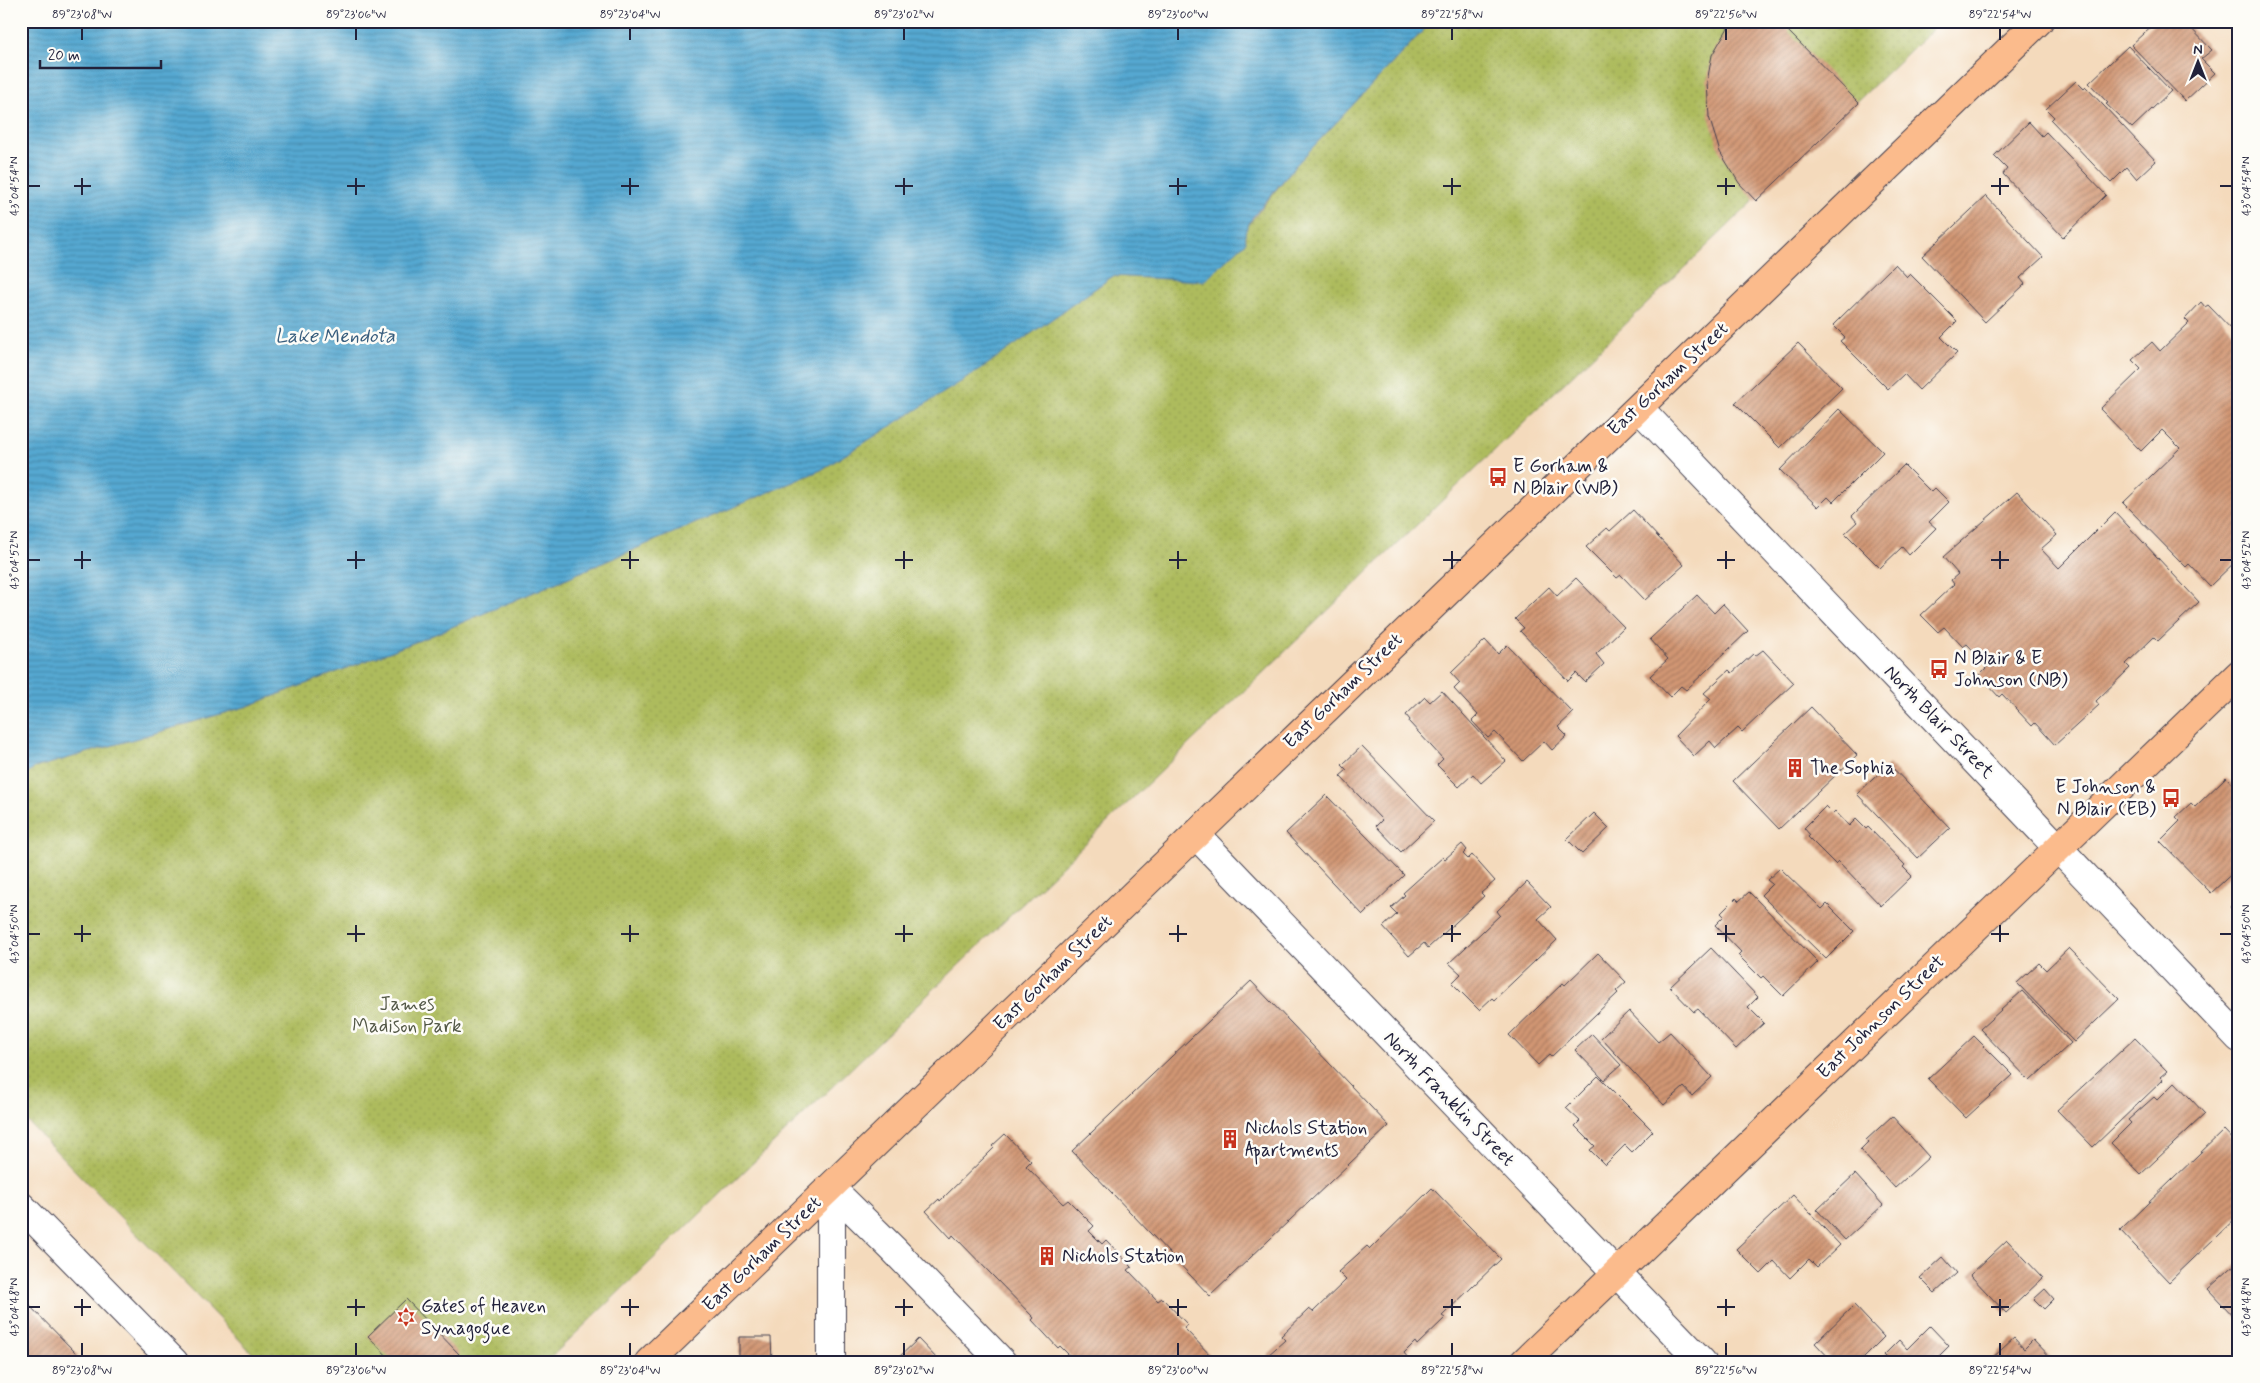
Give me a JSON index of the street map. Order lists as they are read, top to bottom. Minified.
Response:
{"streets":{"main road":["East Gorham Street","East Johnson Street"],"street":["North Blair Street","North Franklin Street"]},"crossings":[["East Gorham Street","North Blair Street"],["East Gorham Street","North Franklin Street"],["North Blair Street","East Johnson Street"],["East Johnson Street","North Franklin Street"]],"water":["Lake Mendota"],"parks":["James Madison Park"],"places":{"bus stop":["E Gorham & N Blair (WB)","N Blair & E Johnson (NB)","E Johnson & N Blair (EB)"],"building":["The Sophia","Nichols Station Apartments","Nichols Station"],"synagogue":["Gates of Heaven Synagogue"]},"scale_bar":"20 m","north":"top","coordinates":["89°23'08\"W","89°23'06\"W","89°23'04\"W","89°23'02\"W","89°23'00\"W","89°22'58\"W","89°22'56\"W","89°22'54\"W","43°04'54\"N","43°04'52\"N","43°04'50\"N","43°04'48\"N"]}
